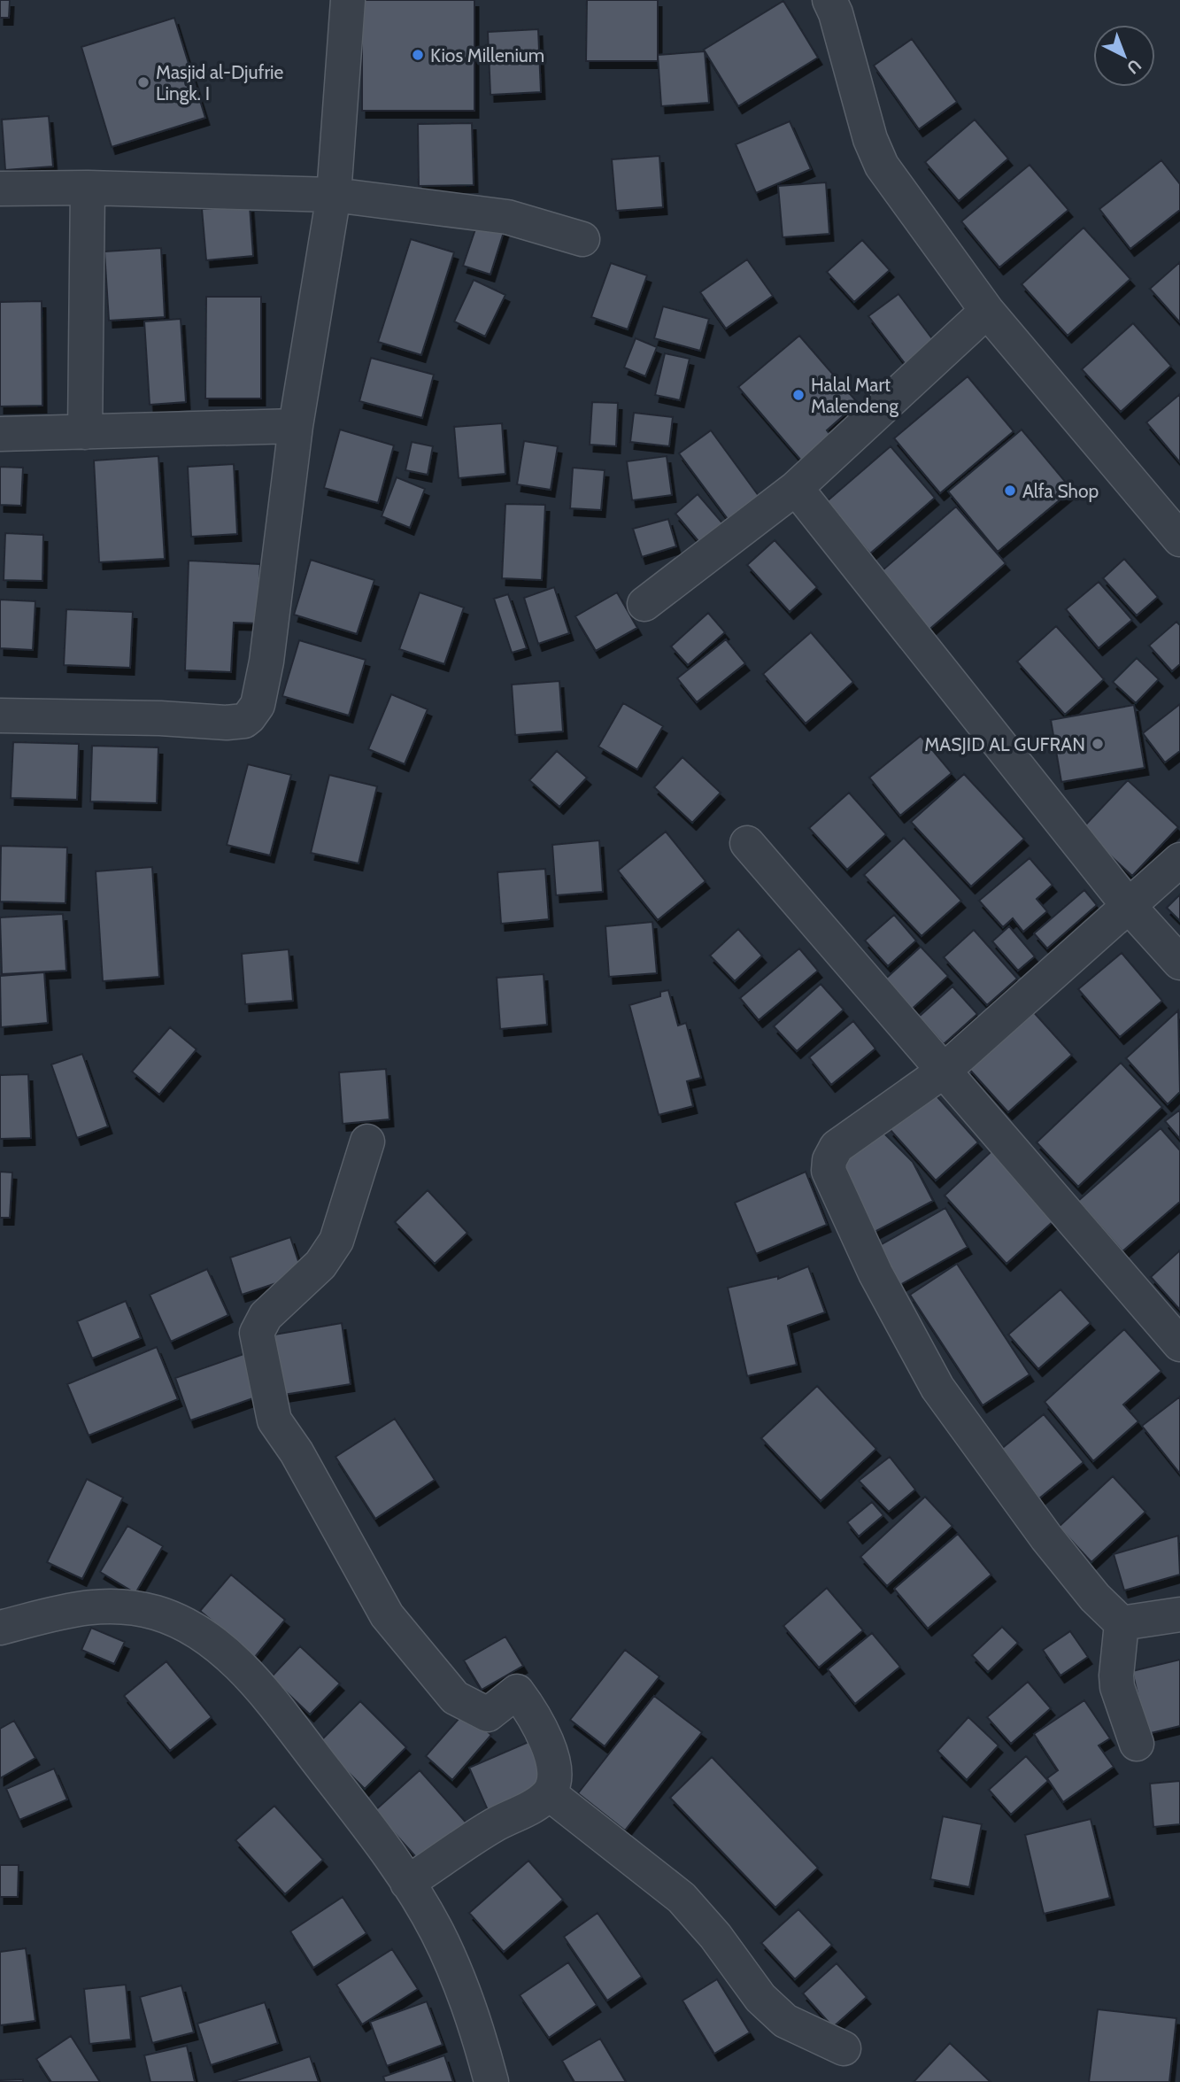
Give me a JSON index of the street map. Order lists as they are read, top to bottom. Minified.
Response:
{"places":["Kios Millenium","Masjid al-Djufrie Lingk. I","Halal Mart Malendeng","Alfa Shop","MASJID AL GUFRAN"],"north":"bottom right"}
